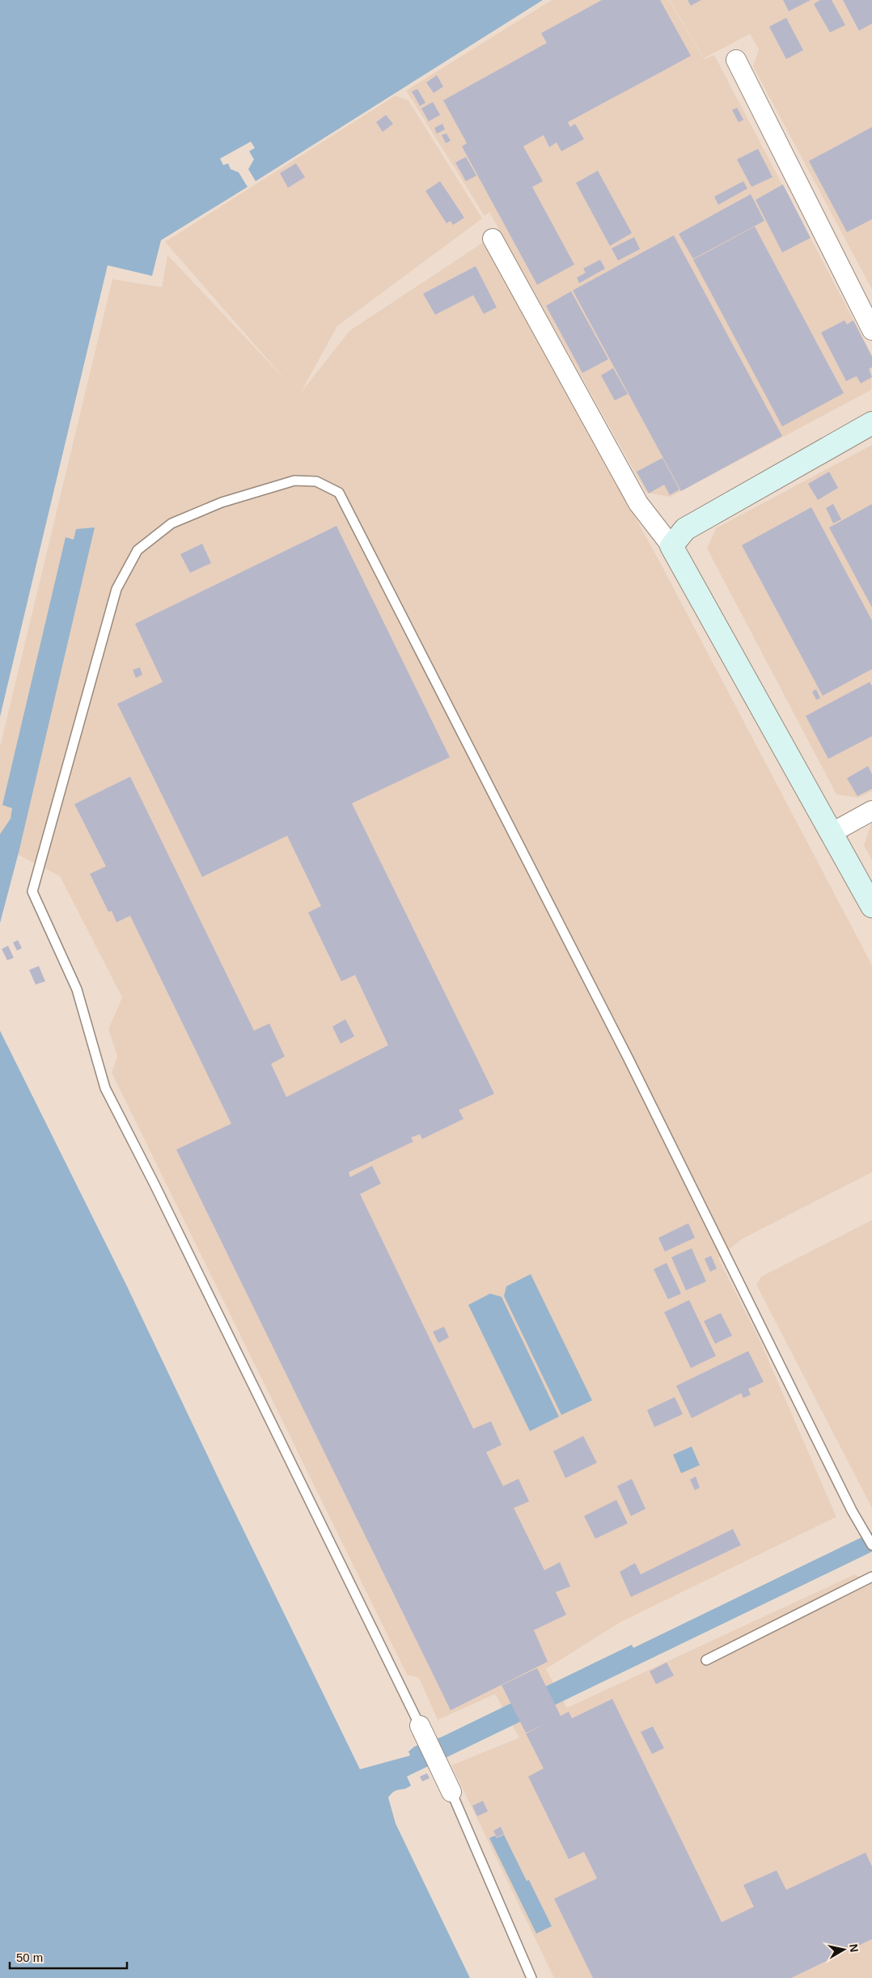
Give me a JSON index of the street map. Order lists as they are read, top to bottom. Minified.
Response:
{"scale_bar":"50 m","north":"right"}
